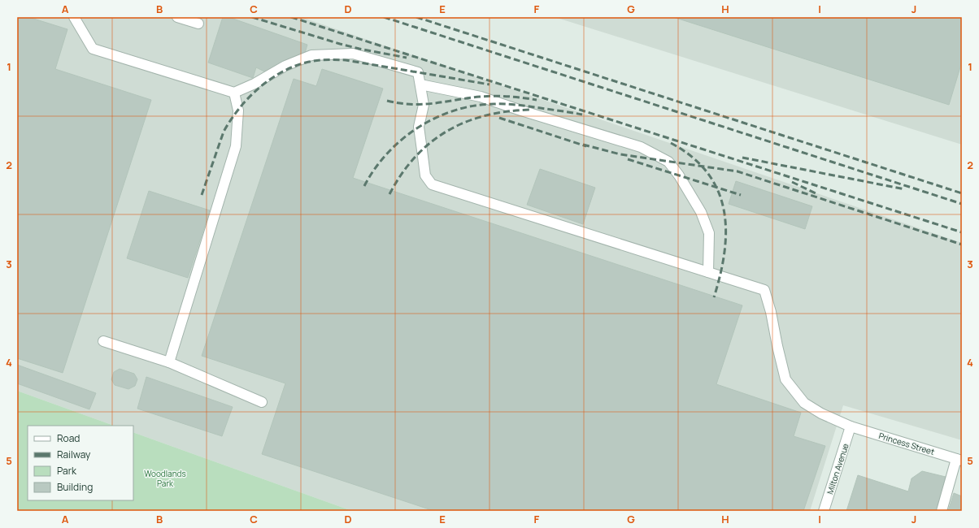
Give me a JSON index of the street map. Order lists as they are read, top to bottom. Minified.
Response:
{"streets":{"street":["Princess Street","Milton Avenue"]},"crossings":[["Princess Street","Milton Avenue"]],"parks":["Woodlands Park"],"legend":["Road","Railway","Park","Building"],"grid":{"columns":["A","B","C","D","E","F","G","H","I","J"],"rows":["1","2","3","4","5"]}}
